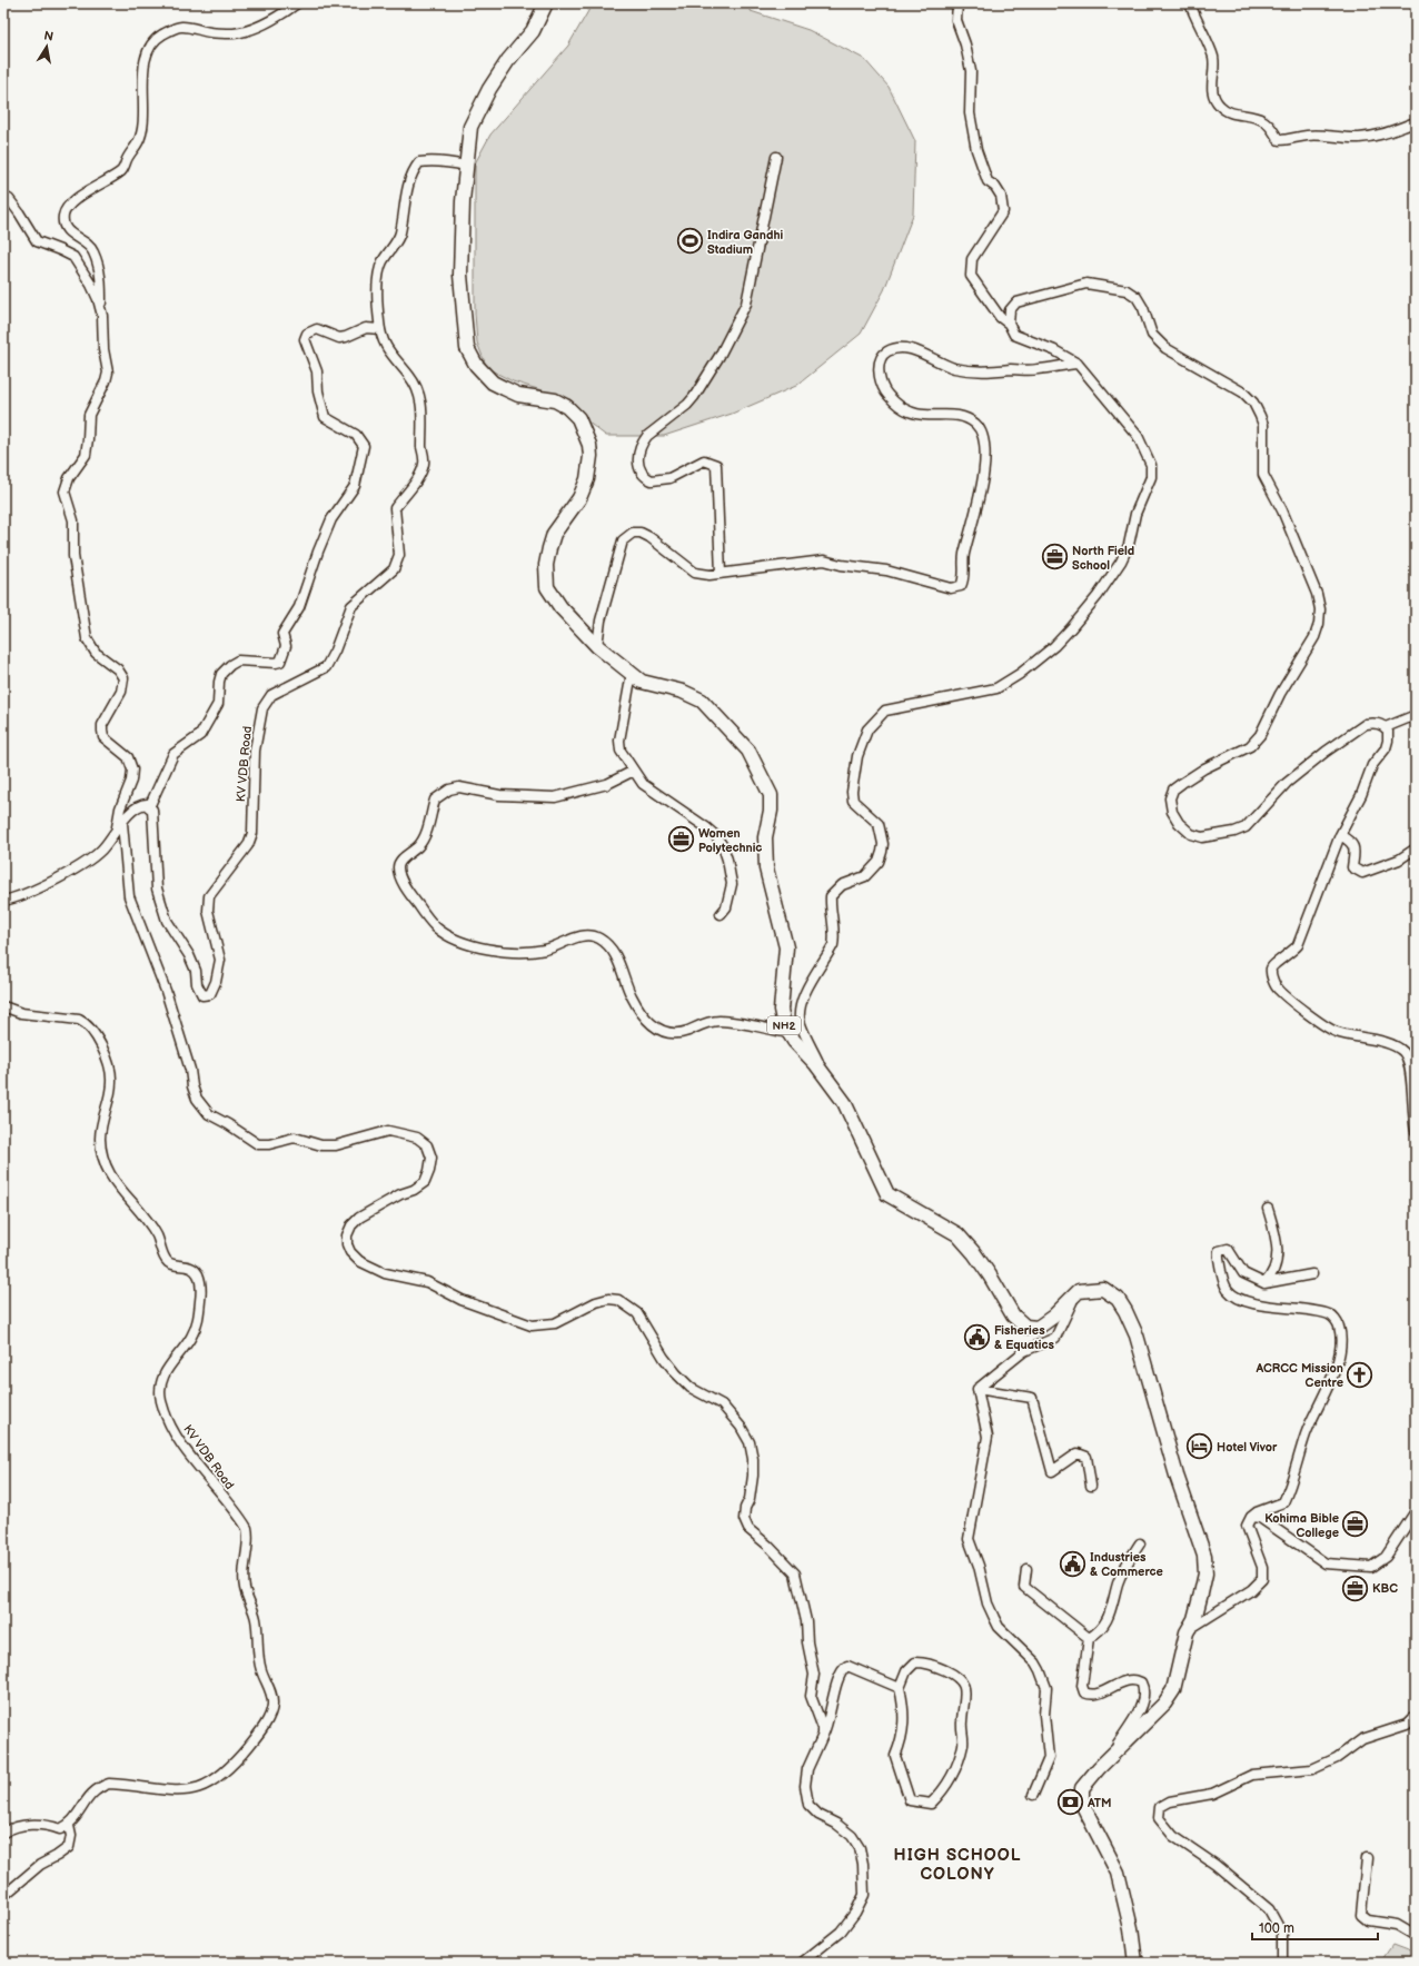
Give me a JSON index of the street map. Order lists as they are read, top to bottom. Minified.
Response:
{"streets":{"highway":["NH2"],"street":["KV VDB Road"]},"crossings":[["KV VDB Road","NH2"]],"districts":["HIGH SCHOOL COLONY"],"places":{"sports":["Indira Gandhi Stadium"],"office":["North Field School","Women Polytechnic","Kohima Bible College","KBC"],"public building":["Fisheries & Equatics","Industries & Commerce"],"church":["ACRCC Mission Centre"],"hotel":["Hotel Vivor"],"bank":["ATM"]},"scale_bar":"100 m","north":"top"}
